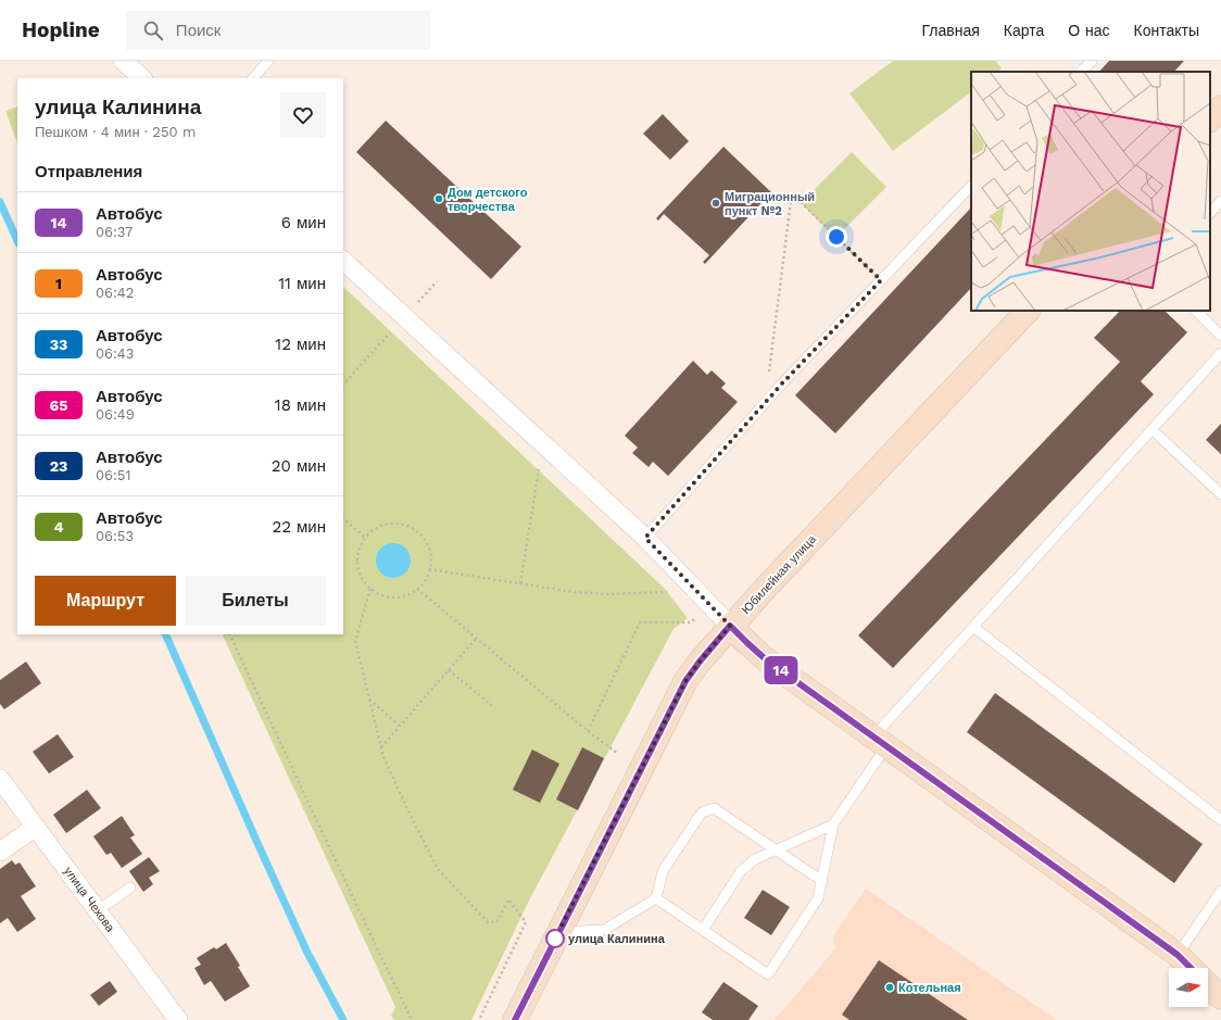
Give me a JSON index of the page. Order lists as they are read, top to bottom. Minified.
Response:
{"streets":{"main road":["Юбилейная улица"],"street":["улица Чехова"]},"places":["Дом детского творчества","Миграционный пункт №2","улица Калинина","Котельная"],"lines":["bus line 14"],"north":"right","page":{"header":"Hopline","search":"Поиск","nav":["Главная","Карта","О нас","Контакты"],"on_map":"14","heading":[["улица Калинина","Пешком · 4 мин · 250 m"],"Отправления"],"list":[{"mark":"14","name":"Автобус","note":"06:37","value":"6 мин"},{"mark":"1","name":"Автобус","note":"06:42","value":"11 мин"},{"mark":"33","name":"Автобус","note":"06:43","value":"12 мин"},{"mark":"65","name":"Автобус","note":"06:49","value":"18 мин"},{"mark":"23","name":"Автобус","note":"06:51","value":"20 мин"},{"mark":"4","name":"Автобус","note":"06:53","value":"22 мин"}],"buttons":["Маршрут","Билеты"]}}
